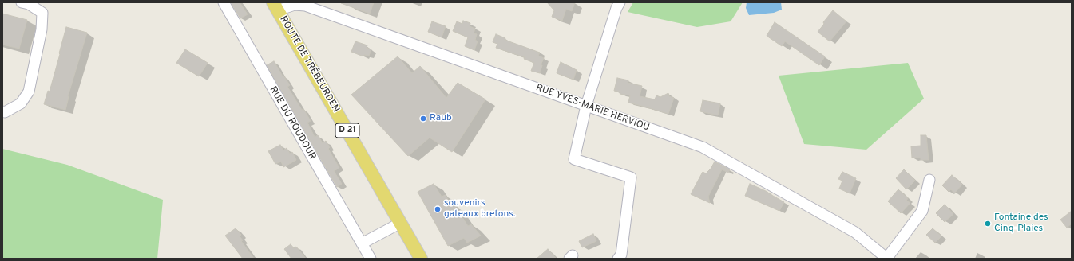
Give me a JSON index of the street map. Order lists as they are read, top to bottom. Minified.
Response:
{"streets":{"main road":["ROUTE DE TRÉBEURDEN","D 21"],"street":["RUE YVES-MARIE HERVIOU","RUE DU ROUDOUR"]},"crossings":[["ROUTE DE TRÉBEURDEN","RUE YVES-MARIE HERVIOU"]],"places":["Raub","souvenirs gateaux bretons.","Fontaine des Cinq-Plaies"]}
